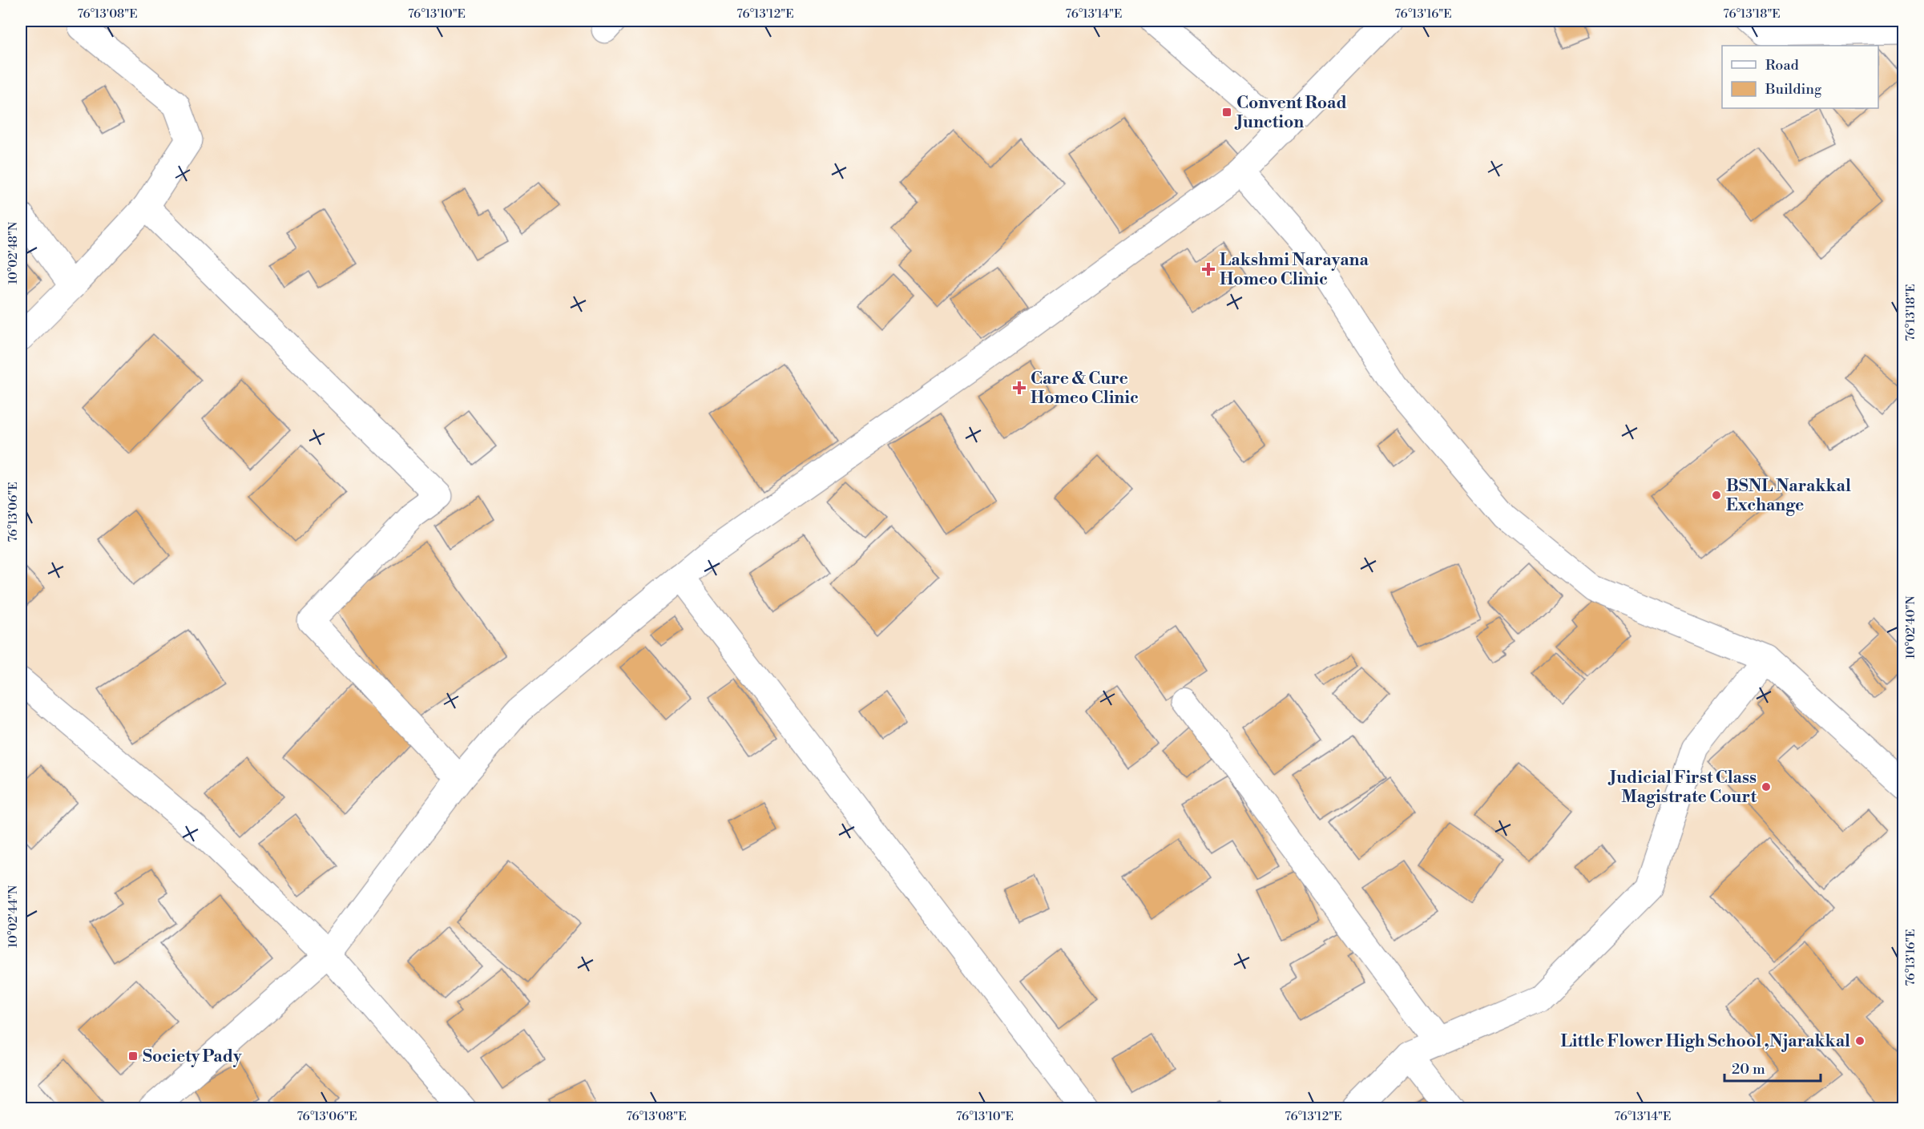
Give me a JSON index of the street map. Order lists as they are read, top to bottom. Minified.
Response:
{"places":{"transit":["Convent Road Junction","Society Pady"],"health":["Lakshmi Narayana Homeo Clinic","Care & Cure Homeo Clinic"],"other":["BSNL Narakkal Exchange","Judicial First Class Magistrate Court","Little Flower High School ,Njarakkal"]},"legend":["Road","Building"],"scale_bar":"20 m","coordinates":["76°13'08\"E","76°13'10\"E","76°13'12\"E","76°13'14\"E","76°13'16\"E","76°13'18\"E","10°02'48\"N","76°13'06\"E","10°02'40\"N","10°02'44\"N"]}
